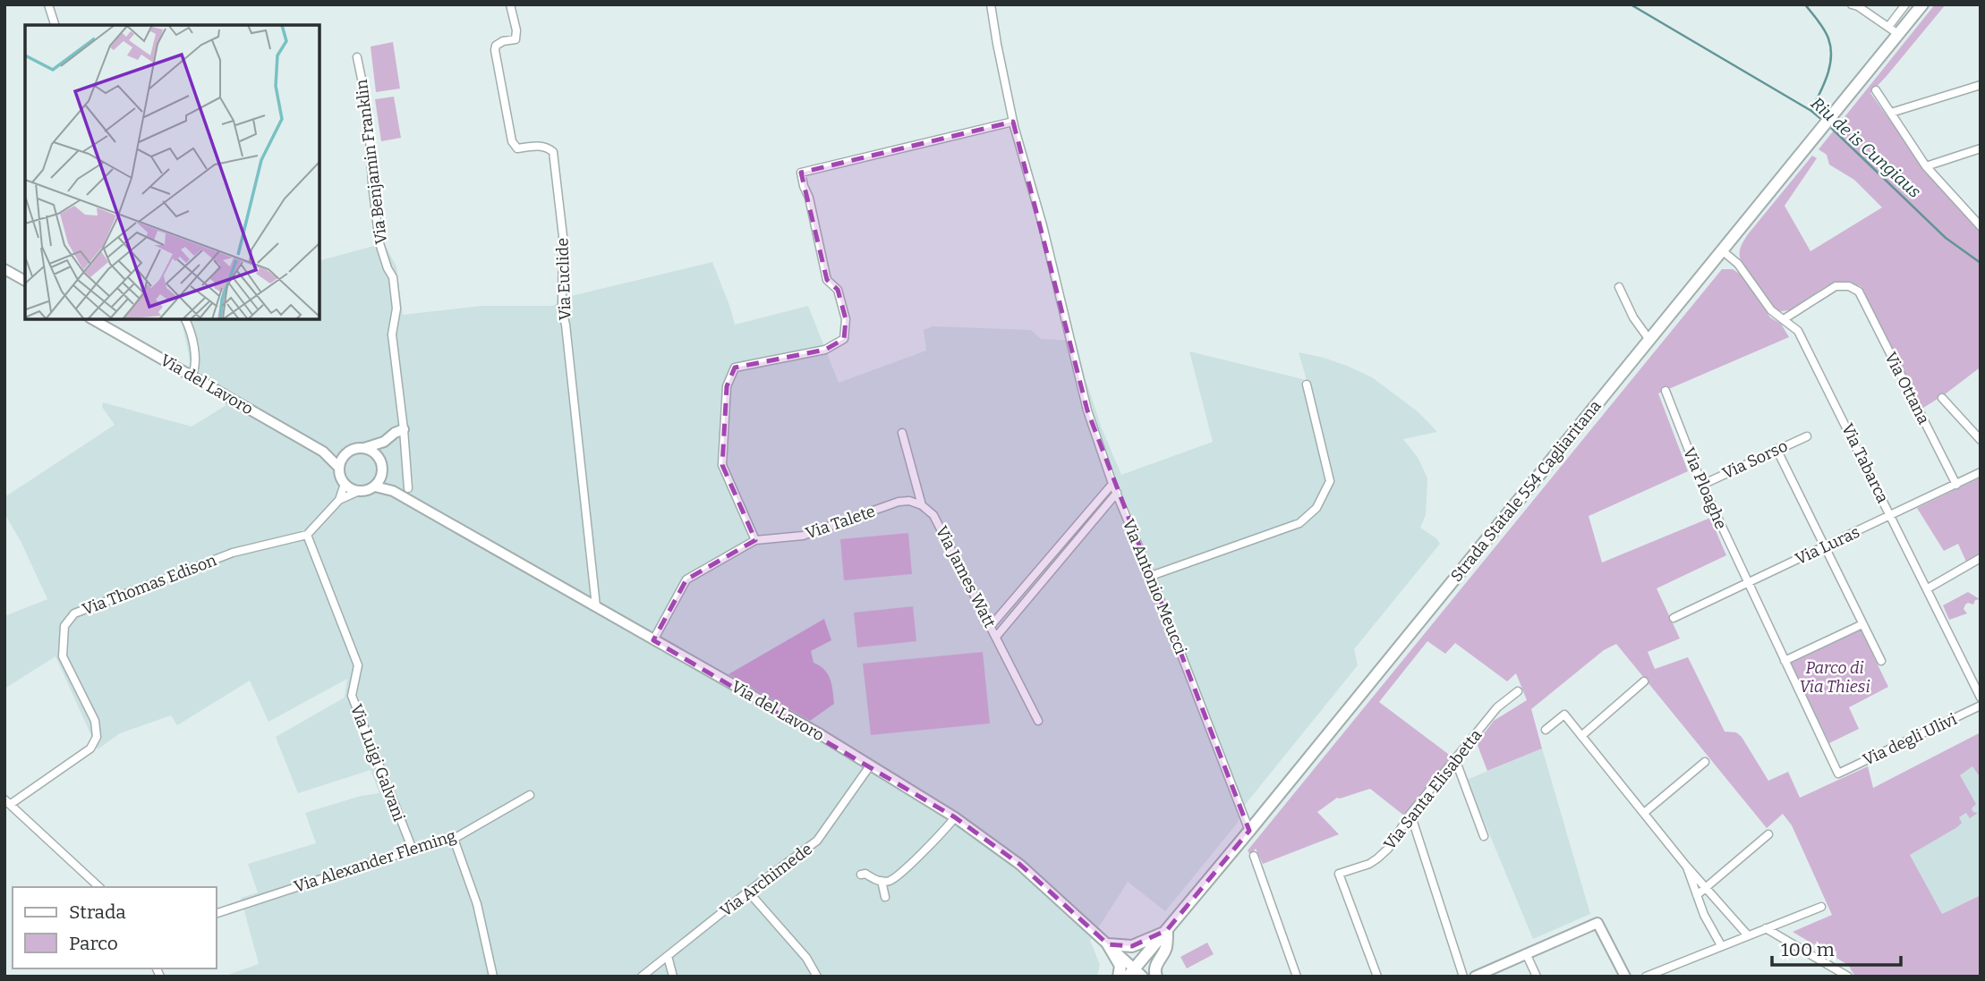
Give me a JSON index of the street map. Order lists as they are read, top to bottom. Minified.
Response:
{"streets":{"main road":["Via del Lavoro","Strada Statale 554 Cagliaritana"],"street":["Via Benjamin Franklin","Via Euclide","Via Ottana","Via Sorso","Via Tabarca","Via Ploaghe","Via Talete","Via Luras","Via James Watt","Via Thomas Edison","Via Antonio Meucci","Via degli Ulivi","Via Luigi Galvani","Via Santa Elisabetta","Via Alexander Fleming","Via Archimede"]},"crossings":[["Via Euclide","Via del Lavoro"],["Via del Lavoro","Strada Statale 554 Cagliaritana"],["Via del Lavoro","Via Talete"],["Via del Lavoro","Via Archimede"],["Via Ottana","Via Tabarca"],["Via Ottana","Via Luras"],["Via Sorso","Via Ploaghe"],["Via Tabarca","Strada Statale 554 Cagliaritana"],["Via Tabarca","Via Luras"],["Via Ploaghe","Via Luras"],["Via Ploaghe","Via degli Ulivi"],["Strada Statale 554 Cagliaritana","Via Antonio Meucci"],["Via Talete","Via James Watt"],["Via Thomas Edison","Via Luigi Galvani"],["Via Luigi Galvani","Via Alexander Fleming"]],"water":["Riu de is Cungiaus"],"parks":["Parco di Via Thiesi"],"legend":["Strada","Parco"],"scale_bar":"100 m"}
